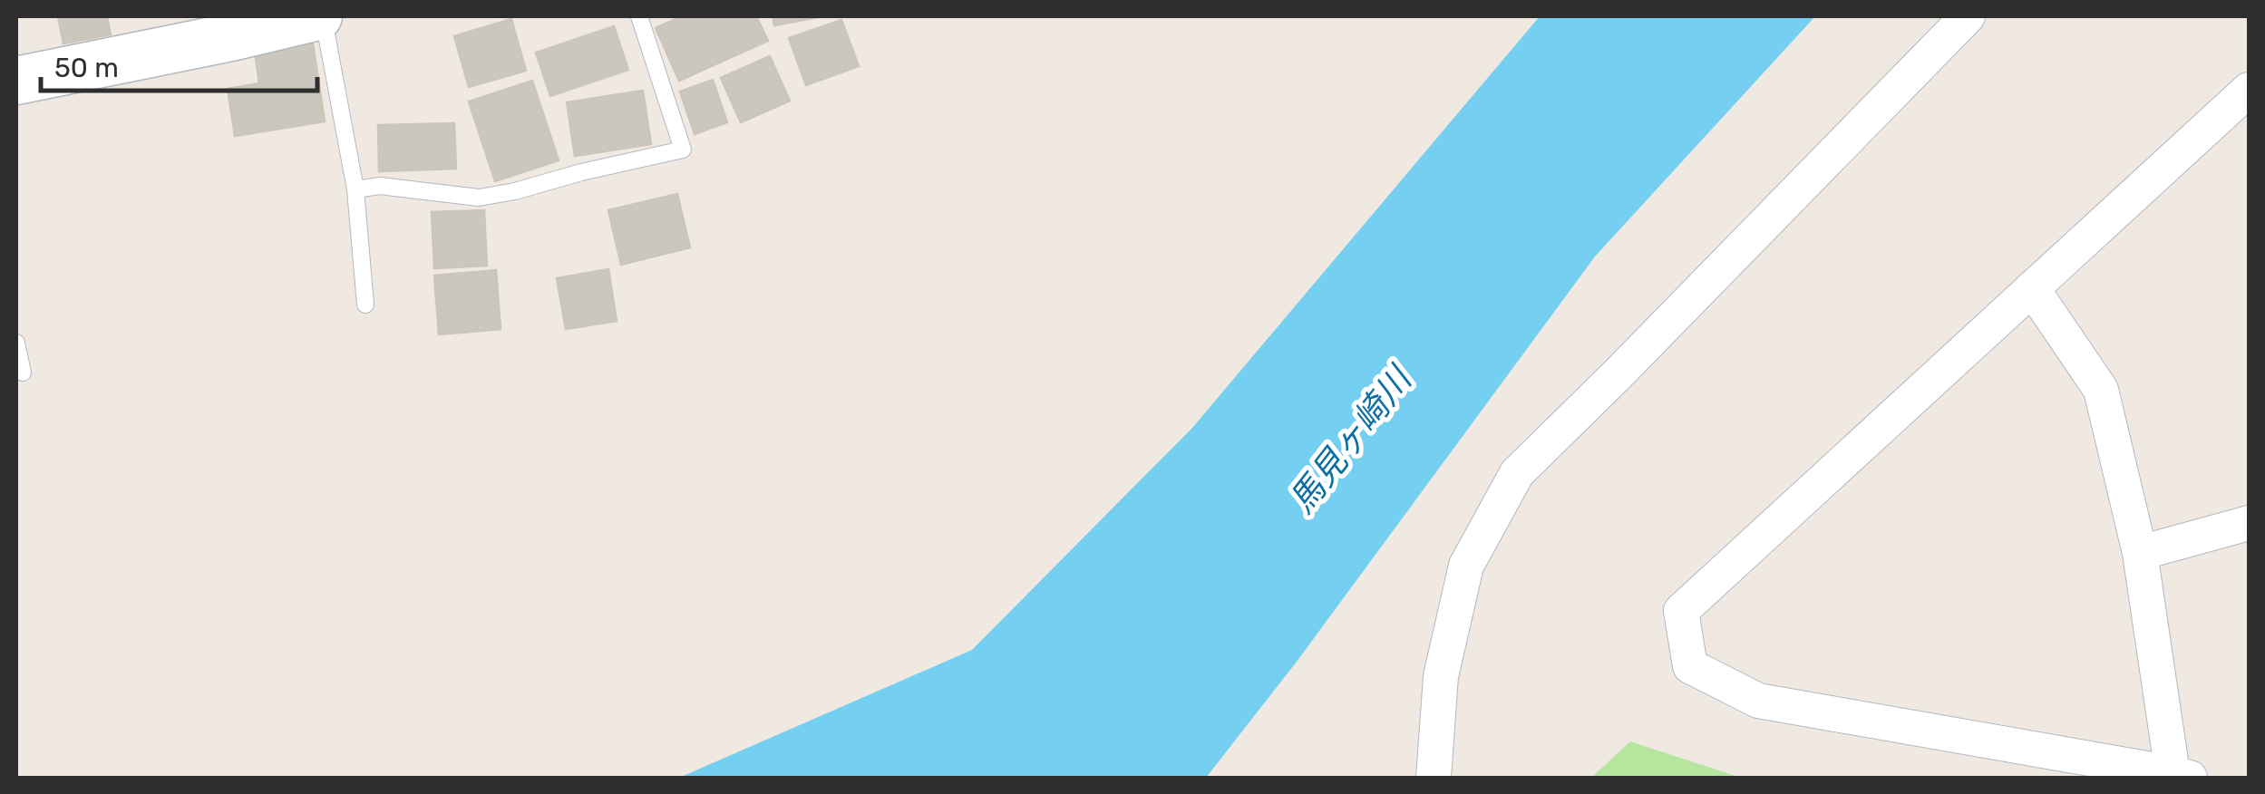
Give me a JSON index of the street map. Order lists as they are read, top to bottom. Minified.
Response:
{"water":["馬見ヶ崎川"],"scale_bar":"50 m"}
